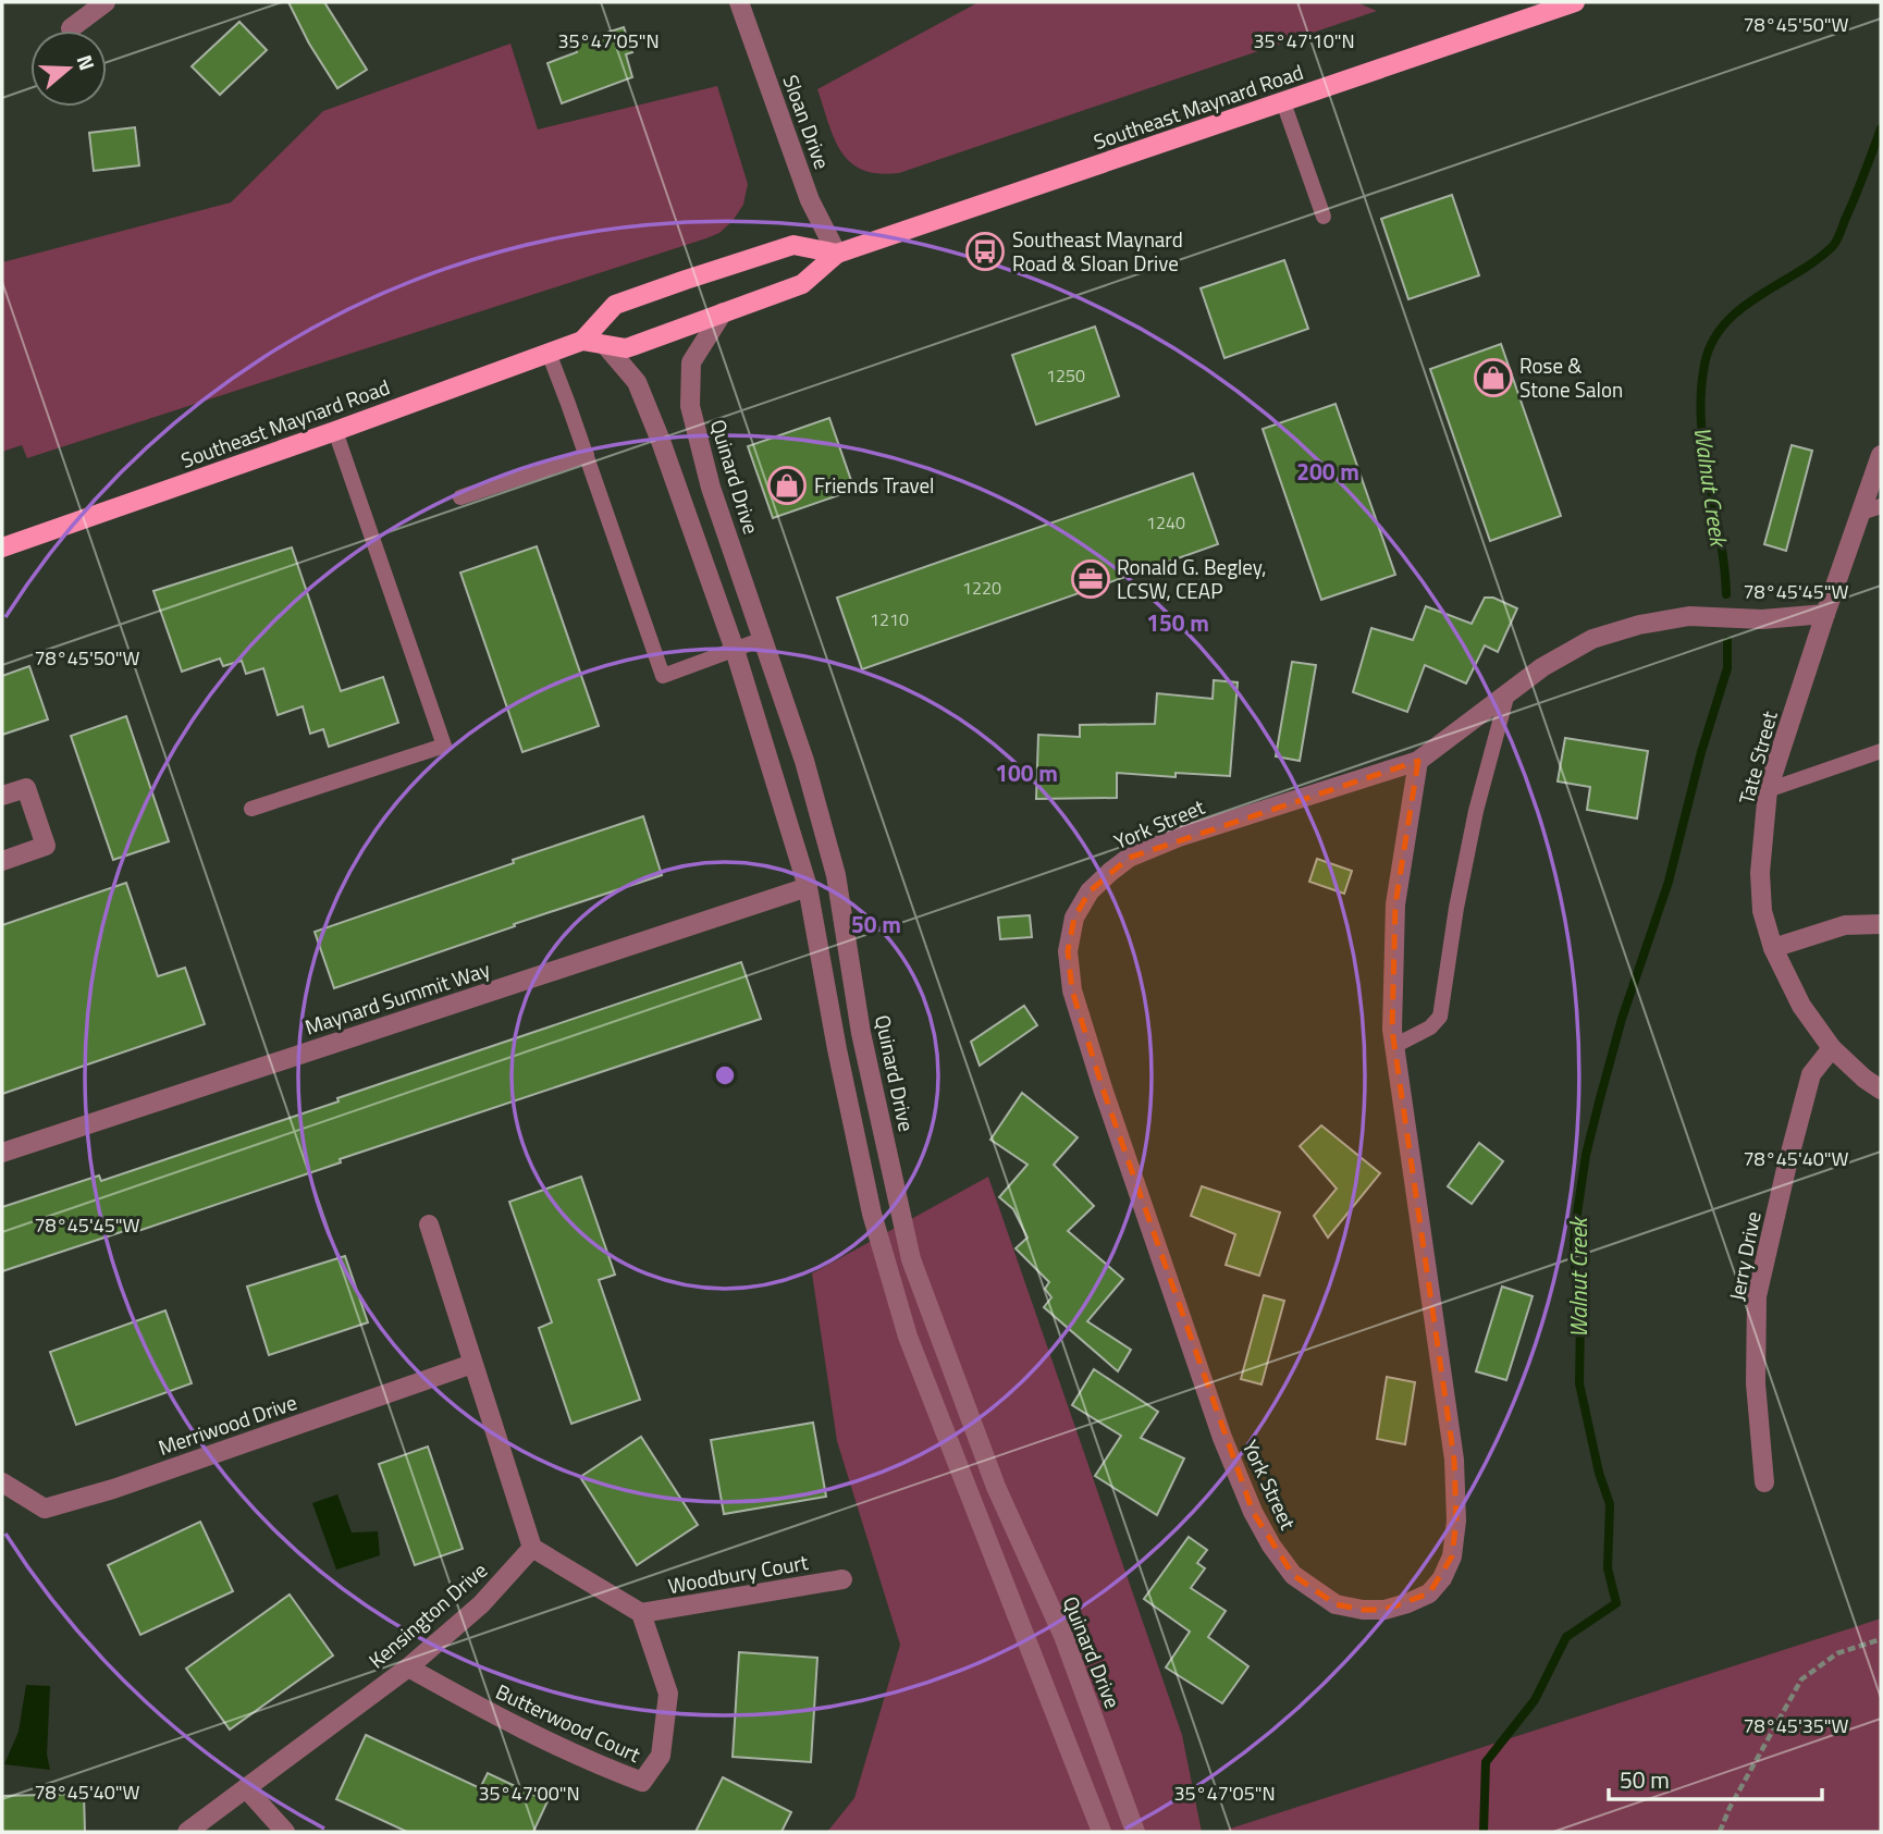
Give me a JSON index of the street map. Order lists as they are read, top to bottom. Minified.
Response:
{"streets":{"main road":["Southeast Maynard Road"],"street":["Sloan Drive","Quinard Drive","Tate Street","York Street","Maynard Summit Way","Jerry Drive","Merriwood Drive","Woodbury Court","Kensington Drive","Butterwood Court"]},"crossings":[["Southeast Maynard Road","Sloan Drive"],["Southeast Maynard Road","Quinard Drive"],["Tate Street","York Street"],["Tate Street","Jerry Drive"],["Woodbury Court","Butterwood Court"],["Kensington Drive","Butterwood Court"]],"water":["Walnut Creek"],"places":{"bus stop":["Southeast Maynard Road & Sloan Drive"],"shop":["Rose & Stone Salon","Friends Travel"],"office":["Ronald G. Begley, LCSW, CEAP"]},"house_numbers":["1250","1240","1220","1210"],"scale_bar":"50 m","north":"right","coordinates":["78°45'50\"W","35°47'05\"N","35°47'10\"N","78°45'45\"W","78°45'40\"W","78°45'35\"W","35°47'00\"N"],"rings":["200 m","150 m","100 m","50 m"]}
